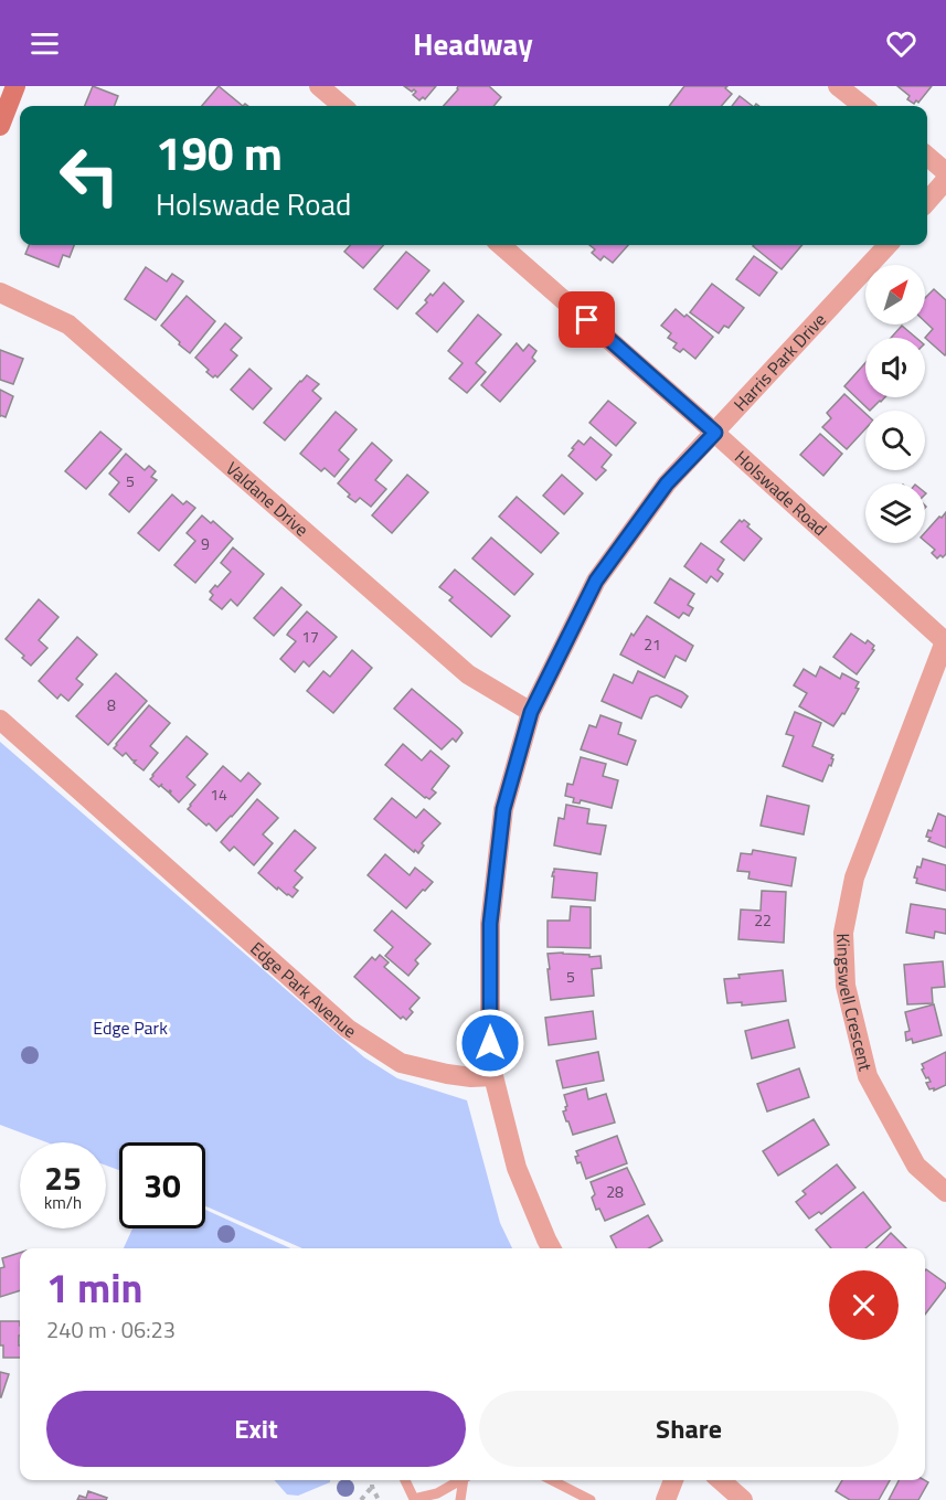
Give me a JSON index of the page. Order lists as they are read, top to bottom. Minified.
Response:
{"streets":{"street":["Harris Park Drive","Holswade Road","Valdane Drive","Edge Park Avenue","Kingswell Crescent"]},"crossings":[["Harris Park Drive","Holswade Road"],["Harris Park Drive","Valdane Drive"],["Harris Park Drive","Edge Park Avenue"],["Holswade Road","Kingswell Crescent"]],"parks":["Edge Park"],"house_numbers":["5","9","17","21","8","14","22","5","28"],"north":"top right","page":{"header":"Headway","turn":["190 m","Holswade Road"],"speed":"25 km/h","limit":"30","heading":["1 min","240 m · 06:23"],"buttons":["Exit","Share"]}}
